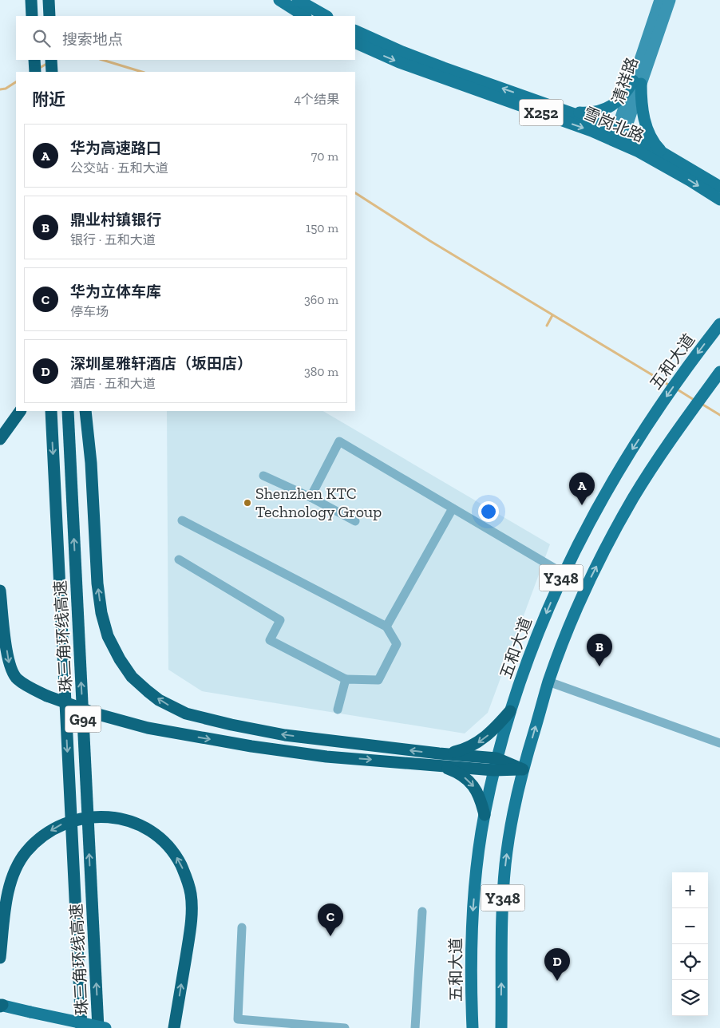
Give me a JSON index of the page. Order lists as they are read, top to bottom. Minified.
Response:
{"streets":{"highway":["珠三角环线高速","G94"],"main road":["X252","雪岗北路","五和大道","Y348"],"street":["清祥路"]},"crossings":[["清祥路","雪岗北路"]],"places":["Shenzhen KTC Technology Group"],"page":{"search":"搜索地点","heading":["附近","4个结果"],"list":[{"mark":"A","name":"华为高速路口","note":"公交站 · 五和大道","value":"70 m"},{"mark":"B","name":"鼎业村镇银行","note":"银行 · 五和大道","value":"150 m"},{"mark":"C","name":"华为立体车库","note":"停车场","value":"360 m"},{"mark":"D","name":"深圳星雅轩酒店（坂田店）","note":"酒店 · 五和大道","value":"380 m"}],"pins":["A","B","C","D"],"map_buttons":["+","−"]}}
